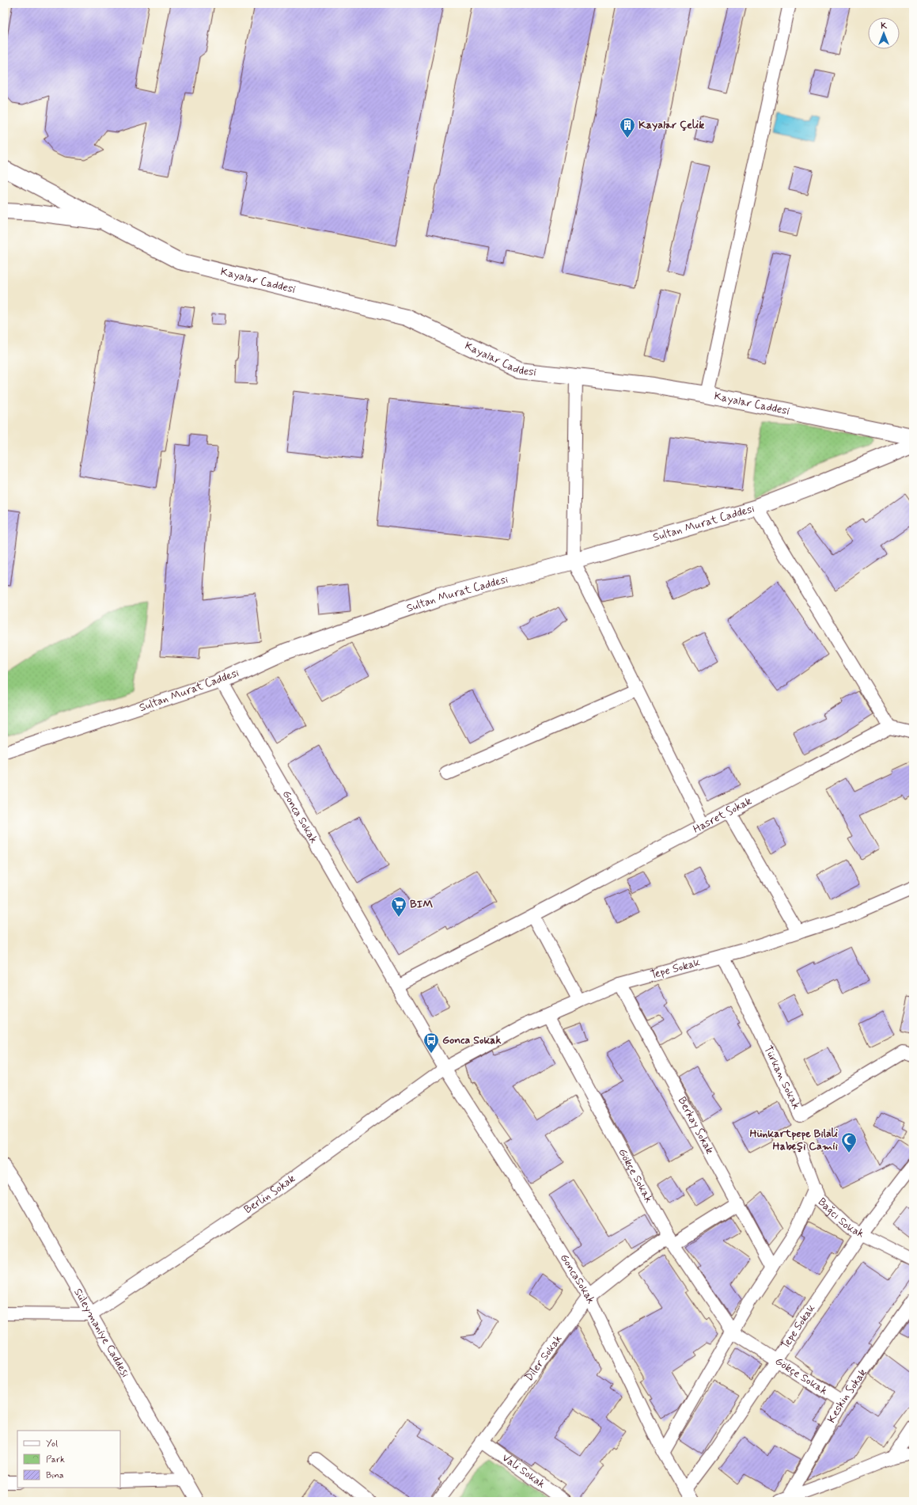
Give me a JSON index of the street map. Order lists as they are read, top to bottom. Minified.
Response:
{"streets":{"street":["Kayalar Caddesi","Sultan Murat Caddesi","Hasret Sokak","Gonca Sokak","Tepe Sokak","Türkan Sokak","Berkay Sokak","Gökçe Sokak","Berlin Sokak","Bağcı Sokak","GoncaSokak","Süleymaniye Caddesi","Diler Sokak","Keskin Sokak","Vali Sokak"]},"crossings":[["Sultan Murat Caddesi","Gonca Sokak"],["Hasret Sokak","Gonca Sokak"],["Gonca Sokak","Tepe Sokak"],["Gonca Sokak","Berlin Sokak"],["Gonca Sokak","GoncaSokak"],["Tepe Sokak","Türkan Sokak"],["Tepe Sokak","Berkay Sokak"],["Tepe Sokak","Gökçe Sokak"],["Tepe Sokak","Berlin Sokak"],["Tepe Sokak","Bağcı Sokak"],["Tepe Sokak","GoncaSokak"],["Berkay Sokak","Diler Sokak"],["Gökçe Sokak","Diler Sokak"],["Gökçe Sokak","Keskin Sokak"],["Berlin Sokak","GoncaSokak"],["Berlin Sokak","Süleymaniye Caddesi"],["GoncaSokak","Diler Sokak"],["Diler Sokak","Vali Sokak"]],"places":{"building":["Kayalar Çelik"],"supermarket":["BIM"],"bus stop":["Gonca Sokak"],"mosque":["Hünkartpepe Bilali Habeşi Camii"]},"legend":["Yol","Park","Bina"],"north":"top"}
